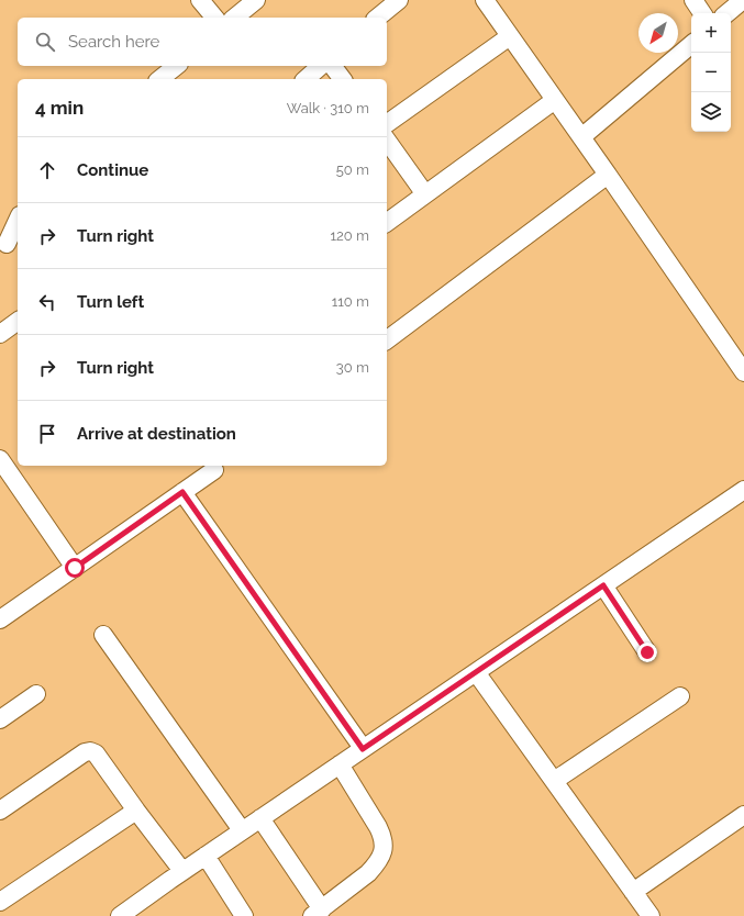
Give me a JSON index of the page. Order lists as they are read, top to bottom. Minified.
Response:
{"north":"bottom left","page":{"map_buttons":["+","−"],"search":"Search here","heading":["4 min","Walk · 310 m"],"list":[["Continue","50 m"],["Turn right","120 m"],["Turn left","110 m"],["Turn right","30 m"],"Arrive at destination"]}}
